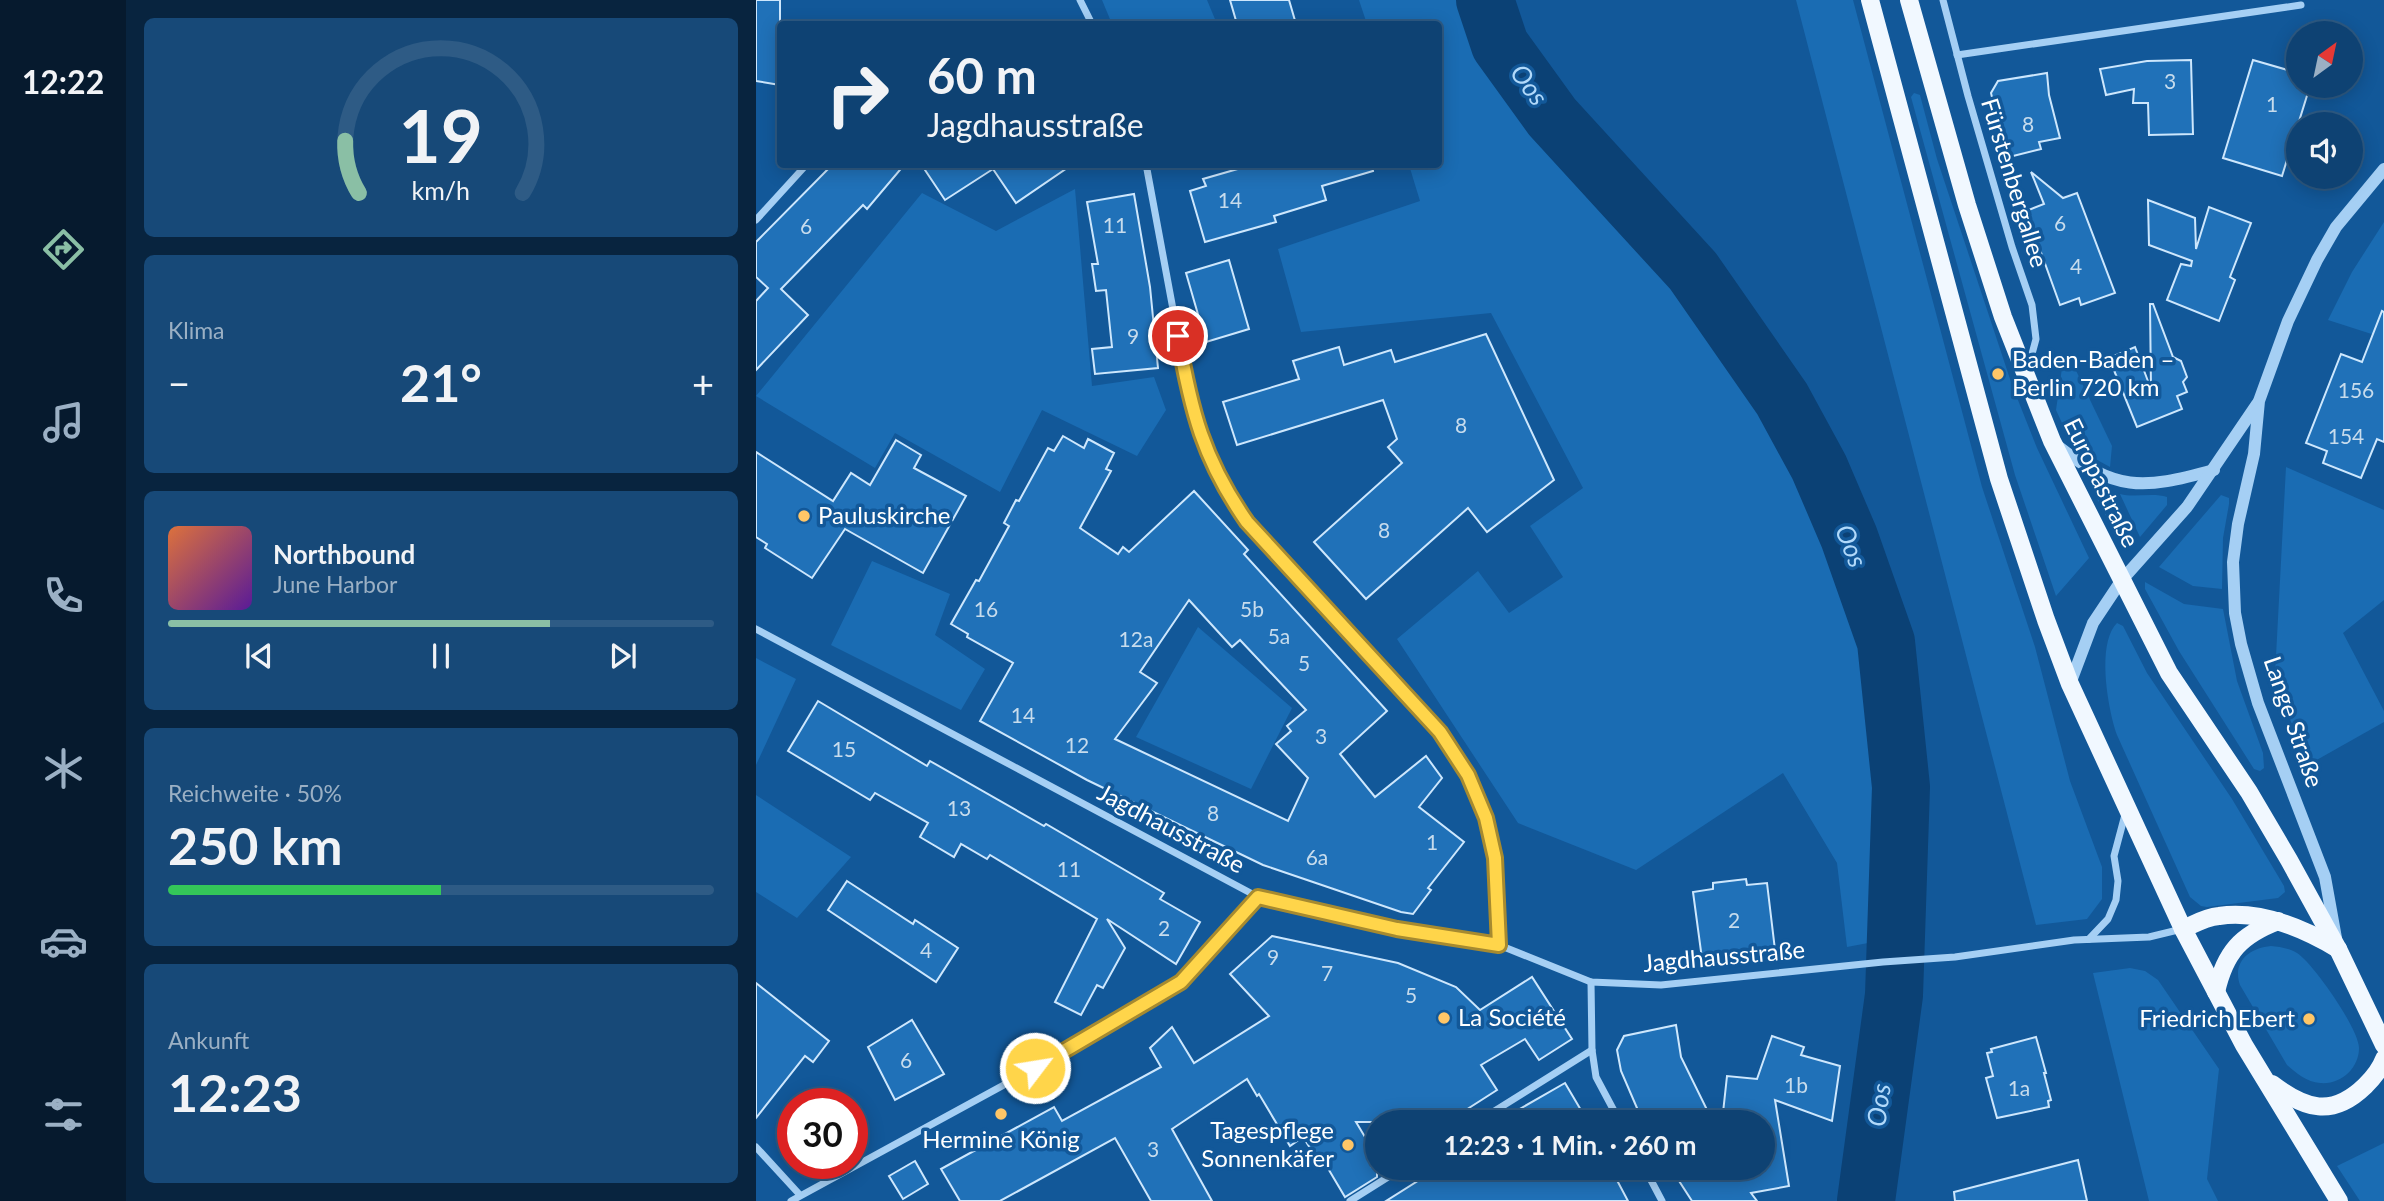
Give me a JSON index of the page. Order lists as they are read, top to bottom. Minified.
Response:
{"streets":{"main road":["Europastraße","Lange Straße"],"street":["Fürstenbergallee","Jagdhausstraße"]},"crossings":[["Fürstenbergallee","Europastraße"],["Europastraße","Lange Straße"]],"water":["Oos"],"places":["Baden-Baden – Berlin 720 km","Pauluskirche","La Société","Friedrich Ebert","Hermine König","Tagespflege Sonnenkäfer"],"house_numbers":["3","1","8","14","6","11","6","4","9","156","8","154","8","16","5b","5a","12a","5","14","3","12","15","13","8","1","6a","11","2","2","4","9","7","5","6","1b","1a","3"],"north":"top right","page":{"tabs":"12:22","turn":["60 m","Jagdhausstraße"],"tile":["Klima",["Reichweite · 50%","250 km"],["Ankunft","12:23"]],"heat":["−","21°","+"],"song":["Northbound","June Harbor"],"limit":"30","trip":"12:23 · 1 Min. · 260 m","gauge":["19","km/h"]}}
